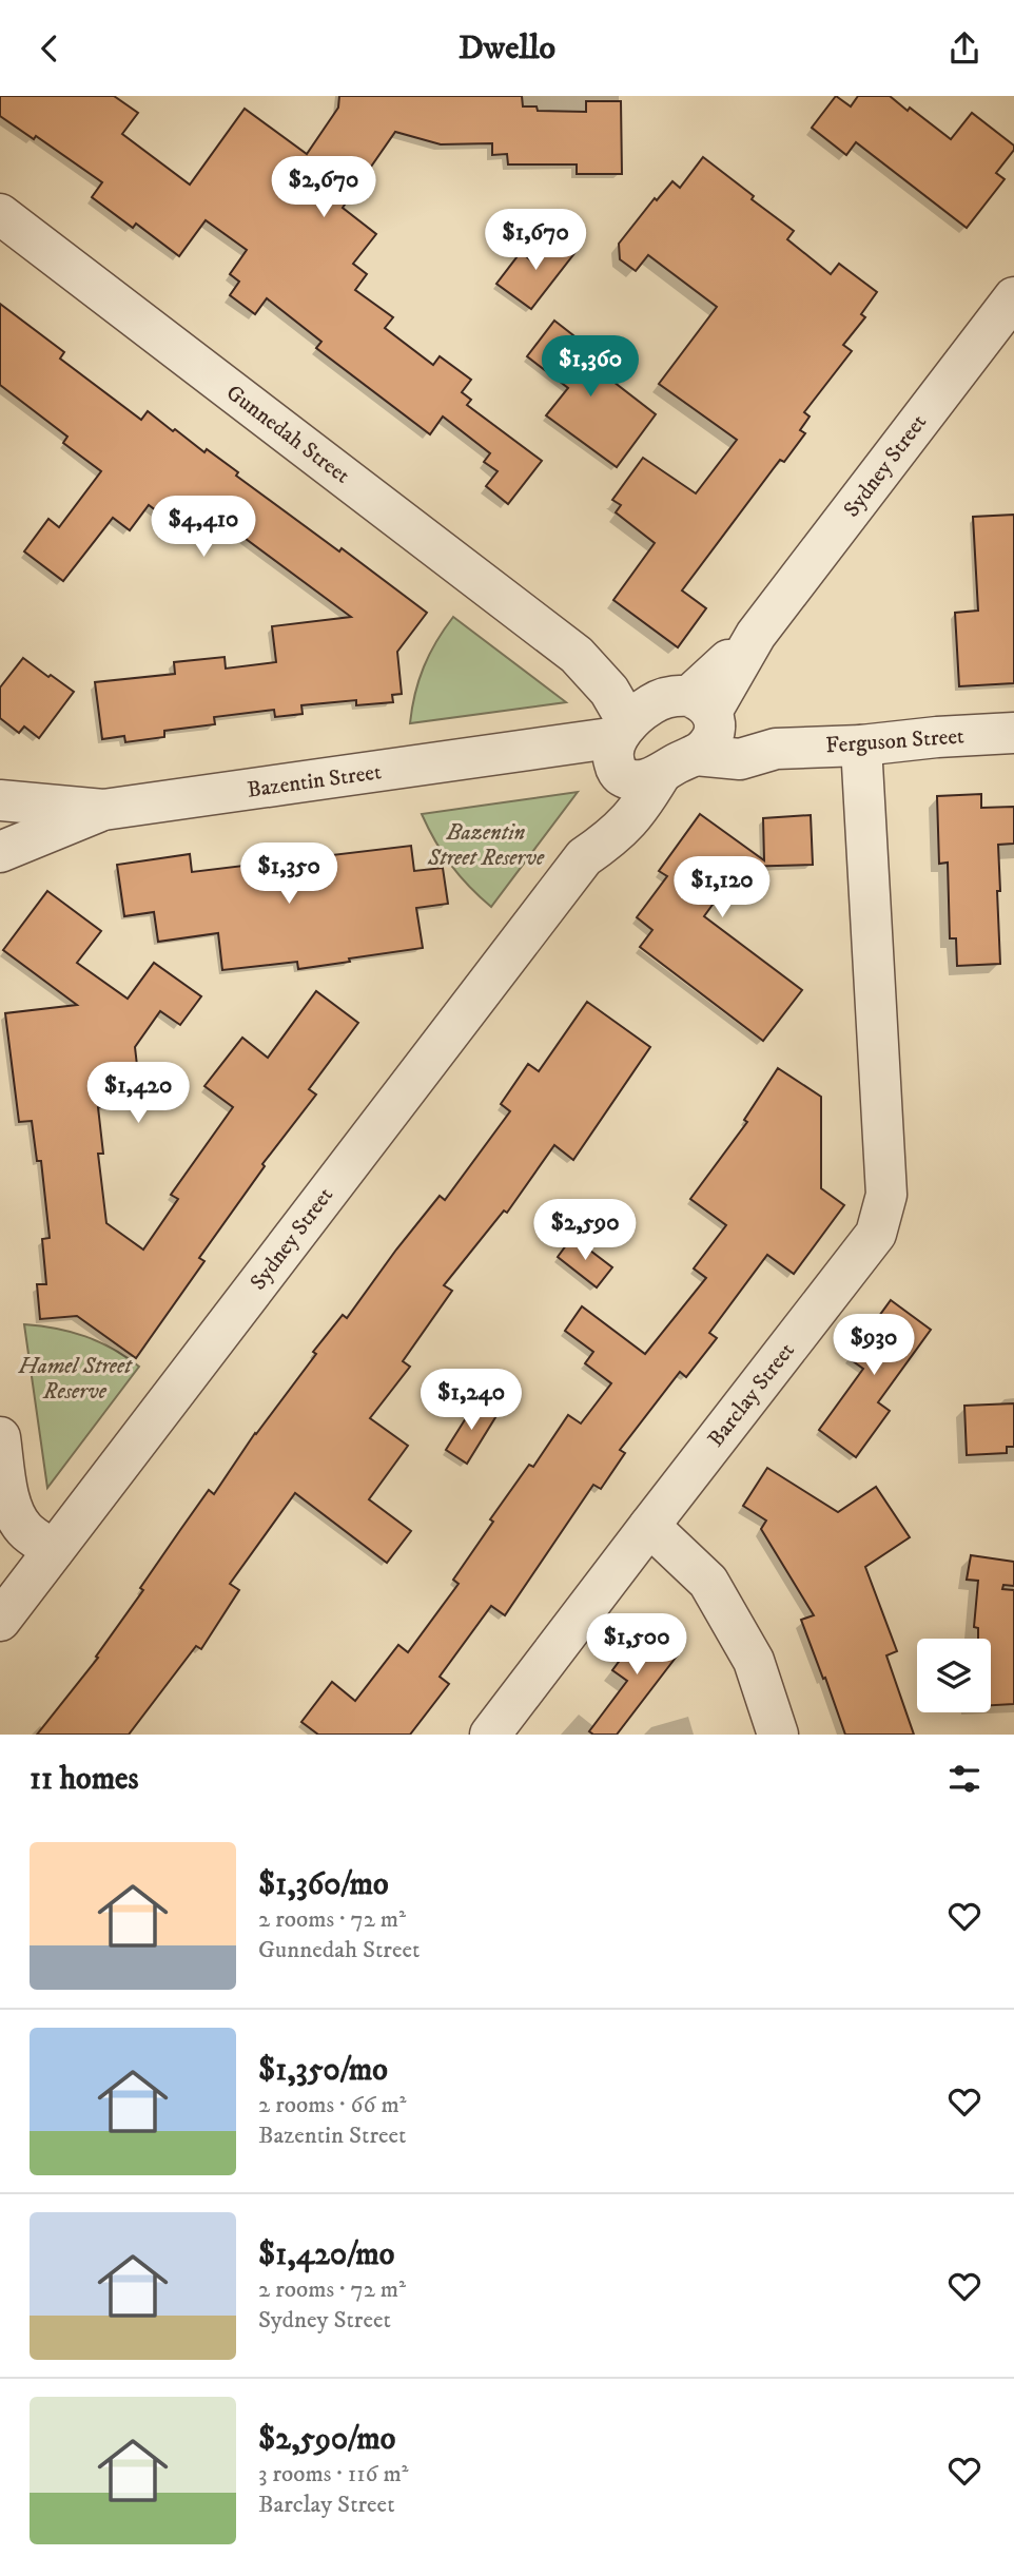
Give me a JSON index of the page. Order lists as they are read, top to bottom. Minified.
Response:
{"streets":{"street":["Gunnedah Street","Sydney Street","Ferguson Street","Bazentin Street","Barclay Street"]},"crossings":[["Gunnedah Street","Sydney Street"],["Gunnedah Street","Ferguson Street"],["Gunnedah Street","Bazentin Street"],["Sydney Street","Ferguson Street"],["Sydney Street","Bazentin Street"],["Ferguson Street","Barclay Street"]],"parks":["Bazentin Street Reserve","Hamel Street Reserve"],"page":{"header":"Dwello","price":["$2,670","$1,670","$1,360","$4,410","$1,350","$1,120","$1,420","$2,590","$930","$1,240","$1,500"],"heading":"11 homes","list":[{"name":"$1,360/mo","note":"2 rooms · 72 m² · Gunnedah Street"},{"name":"$1,350/mo","note":"2 rooms · 66 m² · Bazentin Street"},{"name":"$1,420/mo","note":"2 rooms · 72 m² · Sydney Street"},{"name":"$2,590/mo","note":"3 rooms · 116 m² · Barclay Street"}]}}
